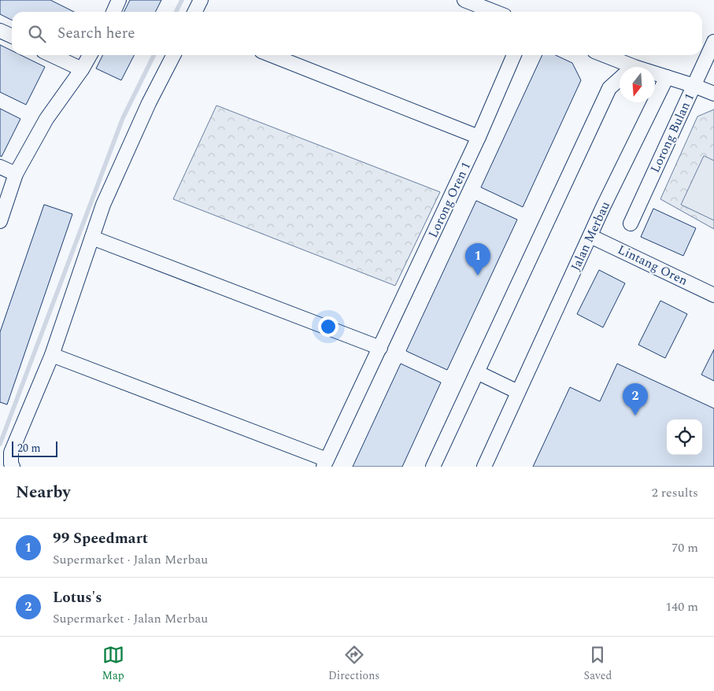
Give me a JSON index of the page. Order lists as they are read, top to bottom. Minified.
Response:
{"streets":{"street":["Lorong Bulan 1","Lorong Oren 1","Jalan Merbau","Lintang Oren"]},"crossings":[["Jalan Merbau","Lintang Oren"]],"scale_bar":"20 m","north":"bottom","page":{"search":"Search here","pins":["1","2"],"scale":"20 m","heading":["Nearby","2 results"],"list":[{"mark":"1","name":"99 Speedmart","note":"Supermarket · Jalan Merbau","value":"70 m"},{"mark":"2","name":"Lotus's","note":"Supermarket · Jalan Merbau","value":"140 m"}],"nav":["Map","Directions","Saved"]}}
